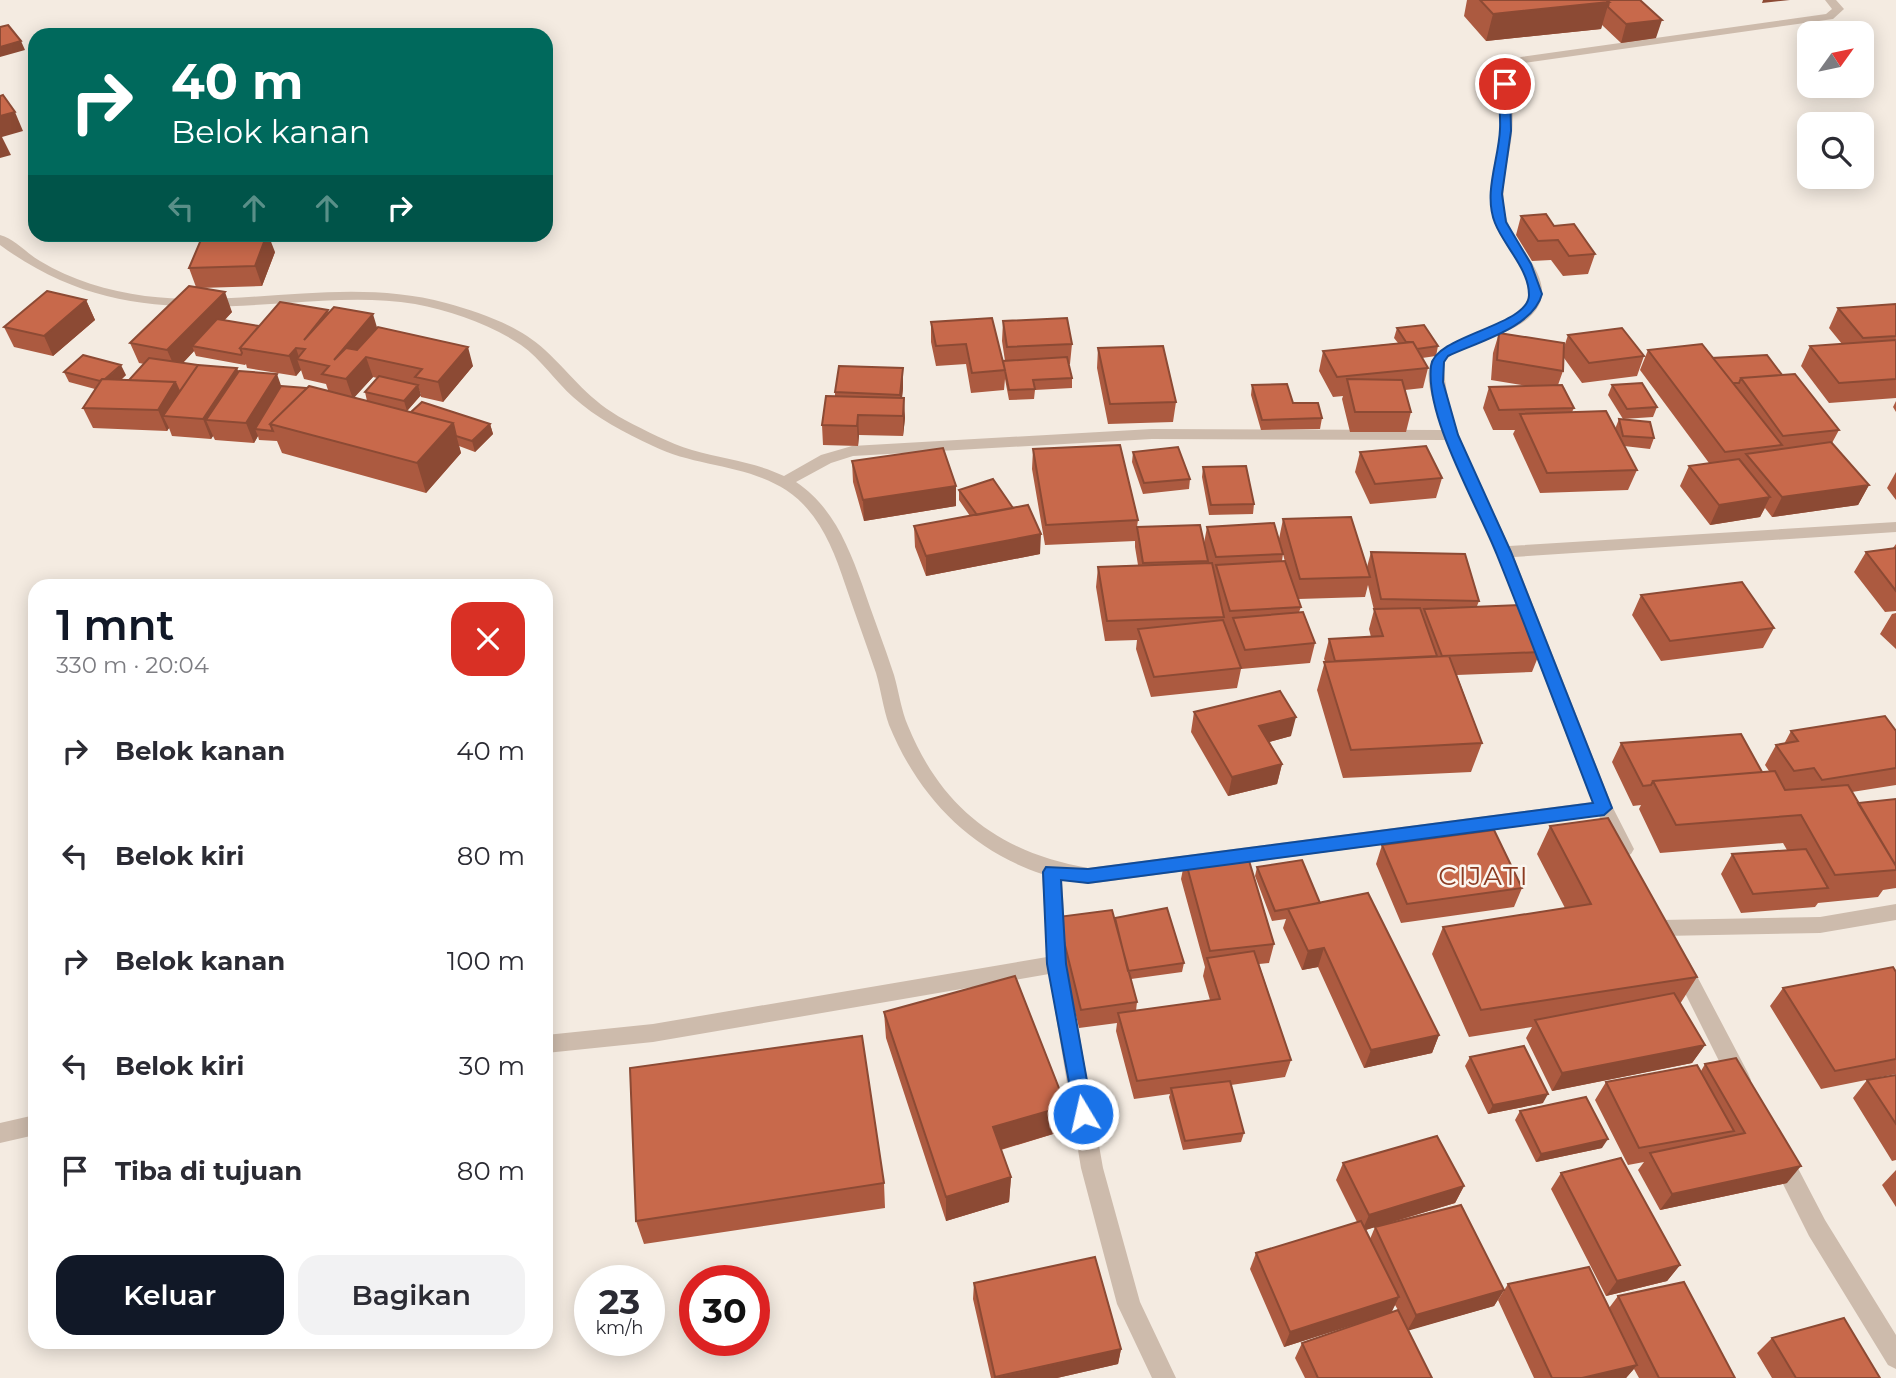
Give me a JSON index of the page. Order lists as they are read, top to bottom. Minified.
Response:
{"districts":["CIJATI"],"north":"top right","page":{"turn":["40 m","Belok kanan"],"heading":["1 mnt","330 m · 20:04"],"list":[{"name":"Belok kanan","value":"40 m"},{"name":"Belok kiri","value":"80 m"},{"name":"Belok kanan","value":"100 m"},{"name":"Belok kiri","value":"30 m"},{"name":"Tiba di tujuan","value":"80 m"}],"buttons":["Keluar","Bagikan"],"speed":"23 km/h","limit":"30"}}
